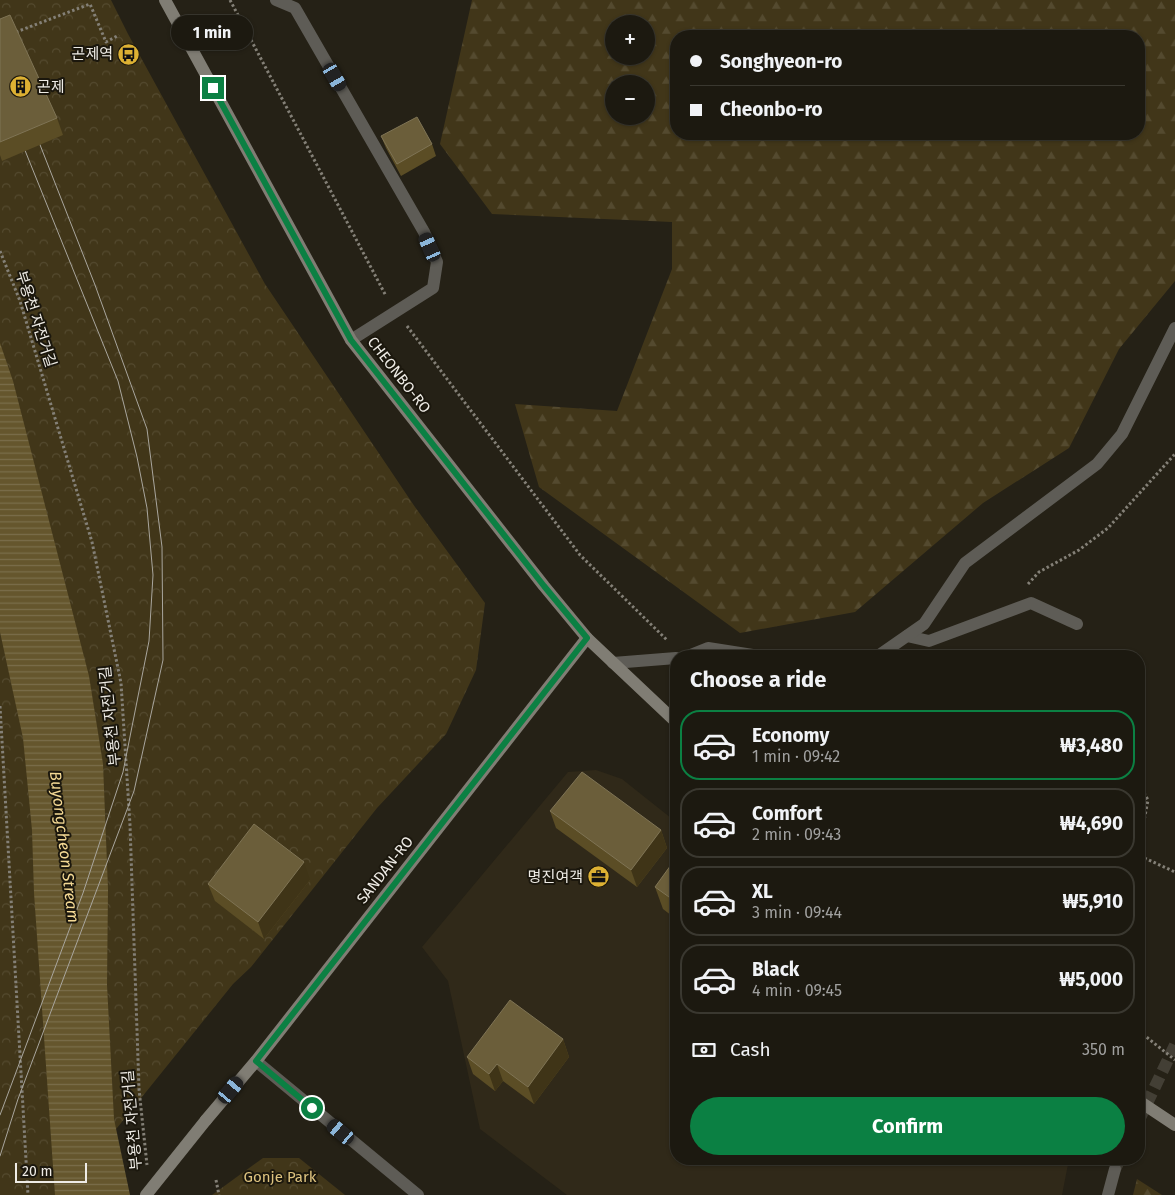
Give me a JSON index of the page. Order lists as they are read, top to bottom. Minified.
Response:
{"streets":{"main road":["CHEONBO-RO","SANDAN-RO"],"path":["부용천 자전거길"]},"crossings":[["CHEONBO-RO","SANDAN-RO"]],"water":["Buyongcheon Stream"],"parks":["Gonje Park"],"places":{"bus stop":["곤제역"],"building":["곤제"],"office":["명진여객"]},"scale_bar":"20 m","page":{"map_buttons":["+","−"],"bubble":"1 min","banner":["Songhyeon-ro","Cheonbo-ro"],"heading":"Choose a ride","list":[{"name":"Economy","note":"1 min · 09:42","value":"₩3,480"},{"name":"Comfort","note":"2 min · 09:43","value":"₩4,690"},{"name":"XL","note":"3 min · 09:44","value":"₩5,910"},{"name":"Black","note":"4 min · 09:45","value":"₩5,000"}],"pay":["Cash","350 m"],"buttons":"Confirm","scale":"20 m"}}
